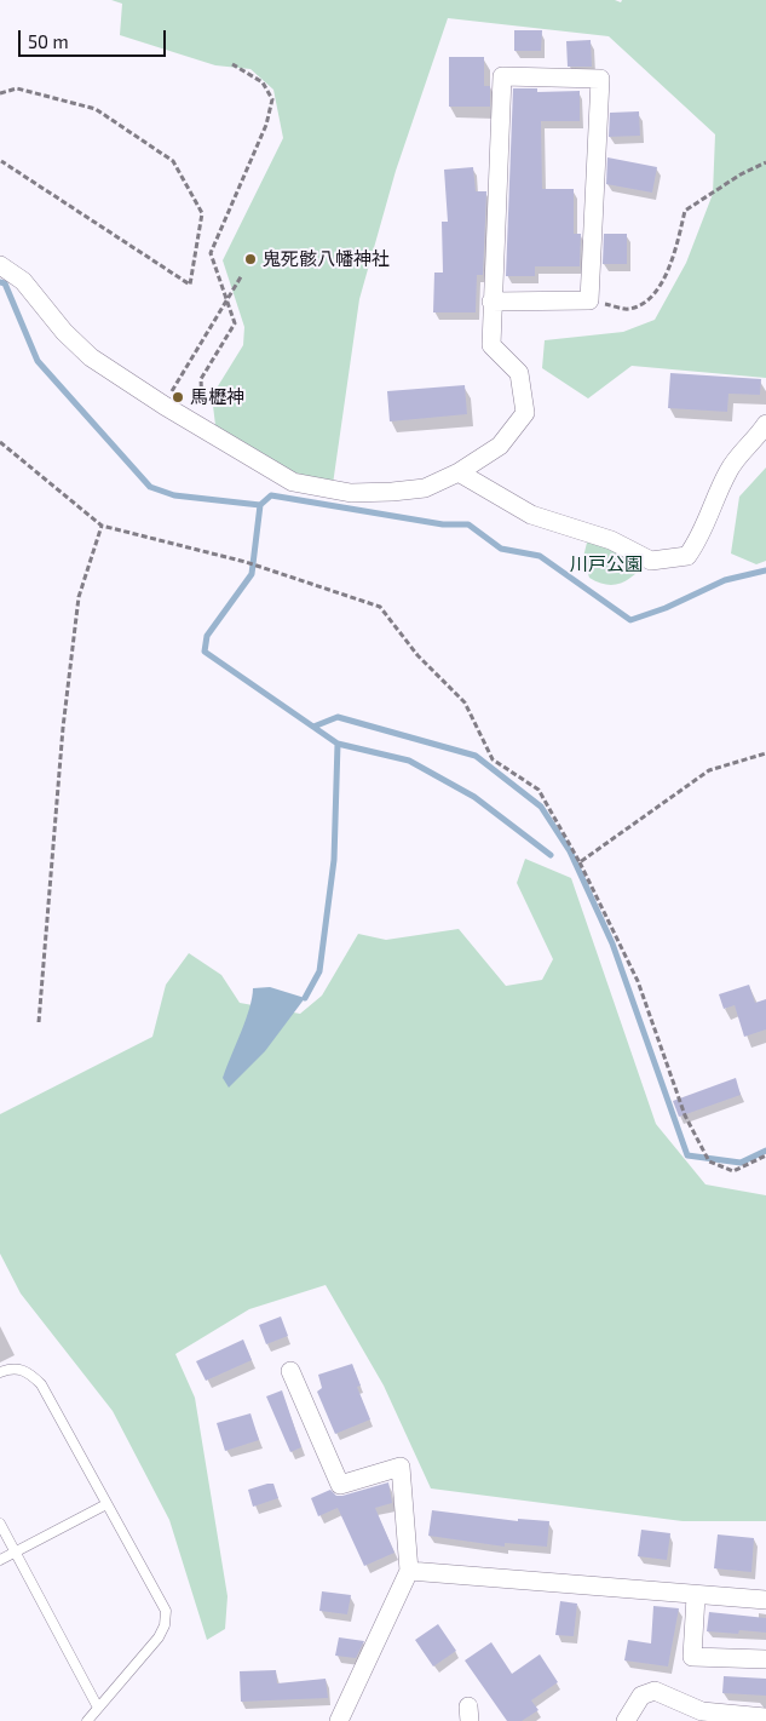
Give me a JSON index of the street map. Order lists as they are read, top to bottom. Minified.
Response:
{"parks":["川戸公園"],"places":["鬼死骸八幡神社","馬櫪神"],"scale_bar":"50 m"}
